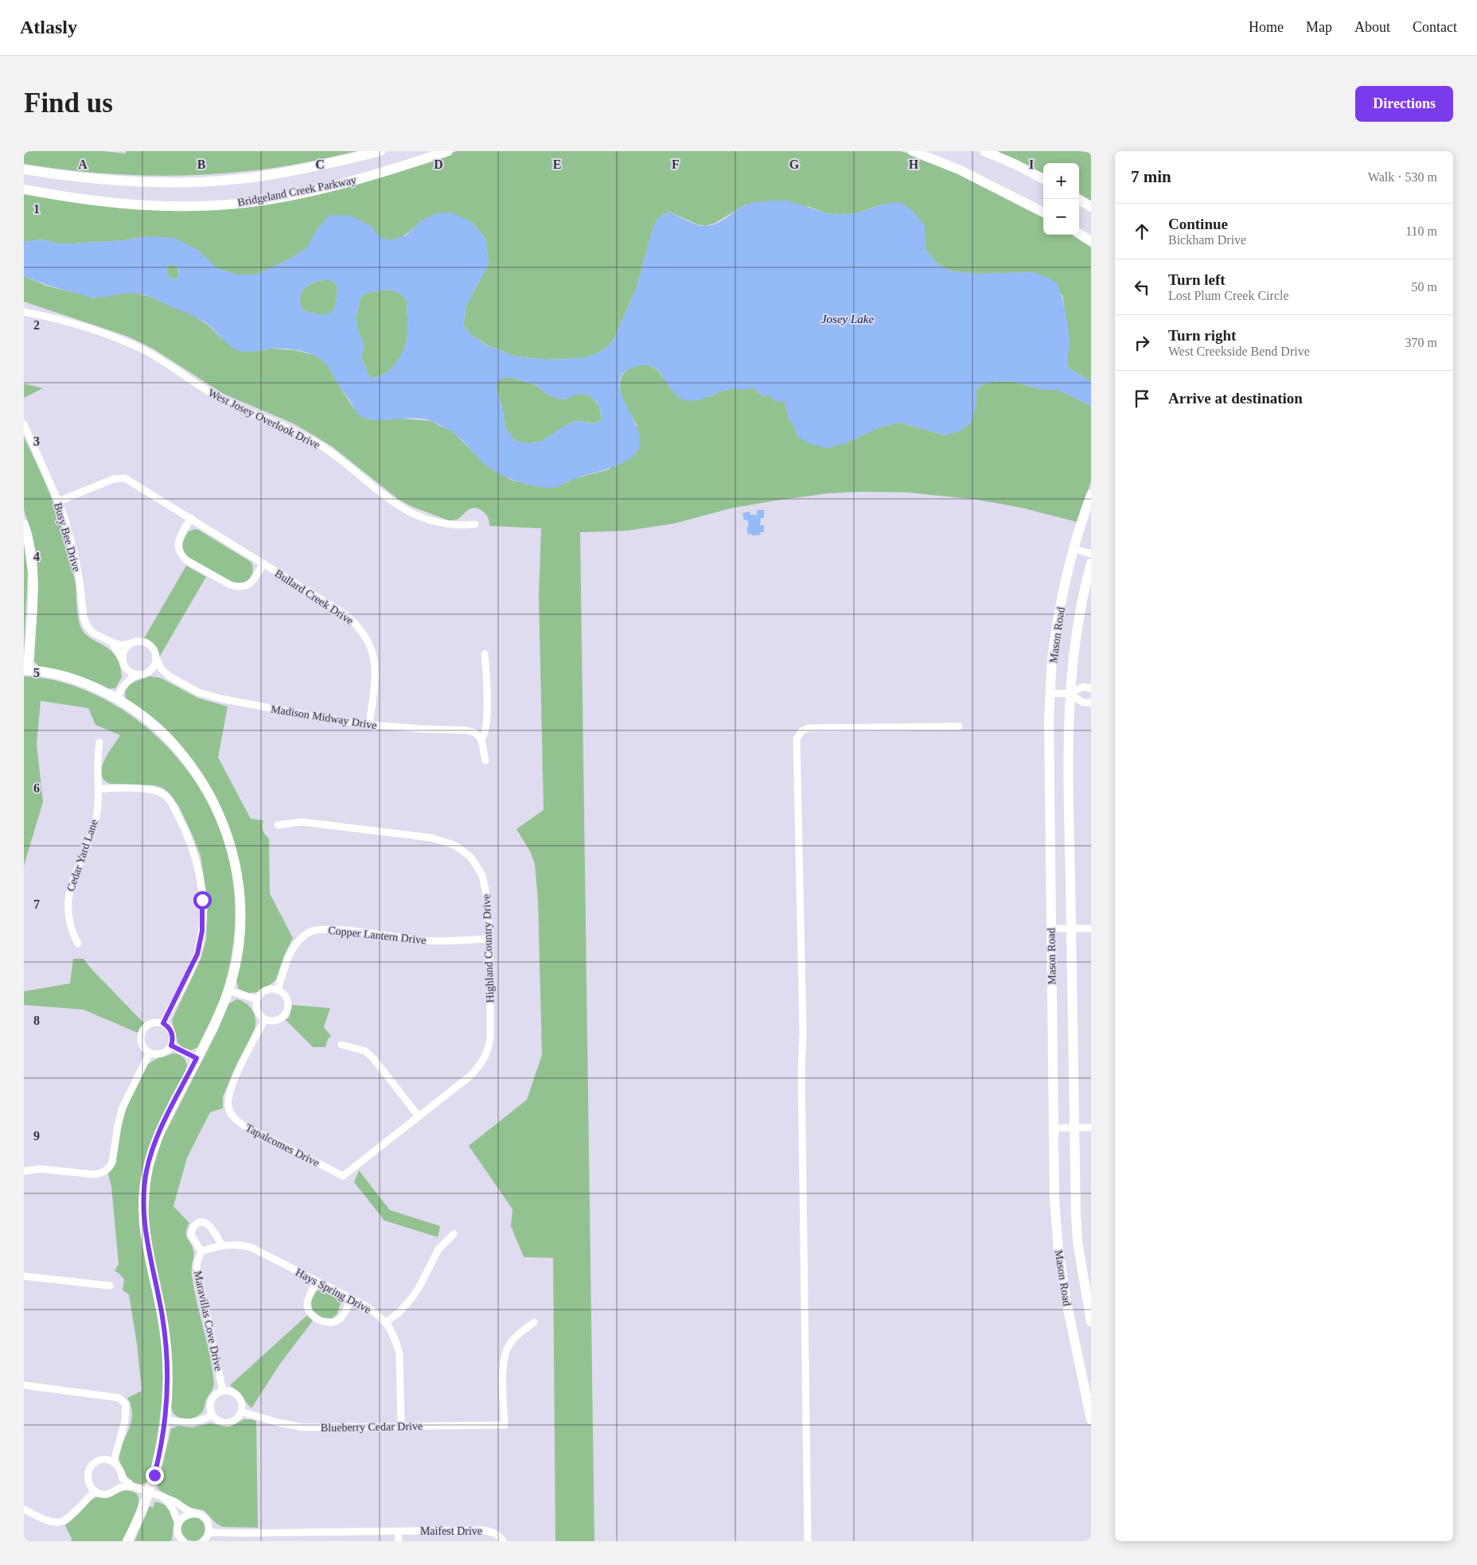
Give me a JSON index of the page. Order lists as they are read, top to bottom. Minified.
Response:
{"streets":{"main road":["Bridgeland Creek Parkway","Mason Road"],"street":["West Josey Overlook Drive","Busy Bee Drive","Bullard Creek Drive","Madison Midway Drive","Cedar Yard Lane","Copper Lantern Drive","Highland Country Drive","Tapalcomes Drive","Hays Spring Drive","Maravillas Cove Drive","Blueberry Cedar Drive","Maifest Drive"]},"crossings":[["Busy Bee Drive","Bullard Creek Drive"],["Busy Bee Drive","Madison Midway Drive"],["Bullard Creek Drive","Madison Midway Drive"],["Copper Lantern Drive","Highland Country Drive"],["Copper Lantern Drive","Tapalcomes Drive"],["Highland Country Drive","Tapalcomes Drive"],["Hays Spring Drive","Maravillas Cove Drive"],["Hays Spring Drive","Blueberry Cedar Drive"],["Maravillas Cove Drive","Blueberry Cedar Drive"]],"water":["Josey Lake"],"page":{"header":"Atlasly","nav":["Home","Map","About","Contact"],"buttons":"Directions","title":"Find us","heading":["7 min","Walk · 530 m"],"map_buttons":["+","−"],"list":[["Continue","Bickham Drive","110 m"],["Turn left","Lost Plum Creek Circle","50 m"],["Turn right","West Creekside Bend Drive","370 m"],"Arrive at destination"]},"grid":{"columns":["A","B","C","D","E","F","G","H","I"],"rows":["1","2","3","4","5","6","7","8","9"]}}
